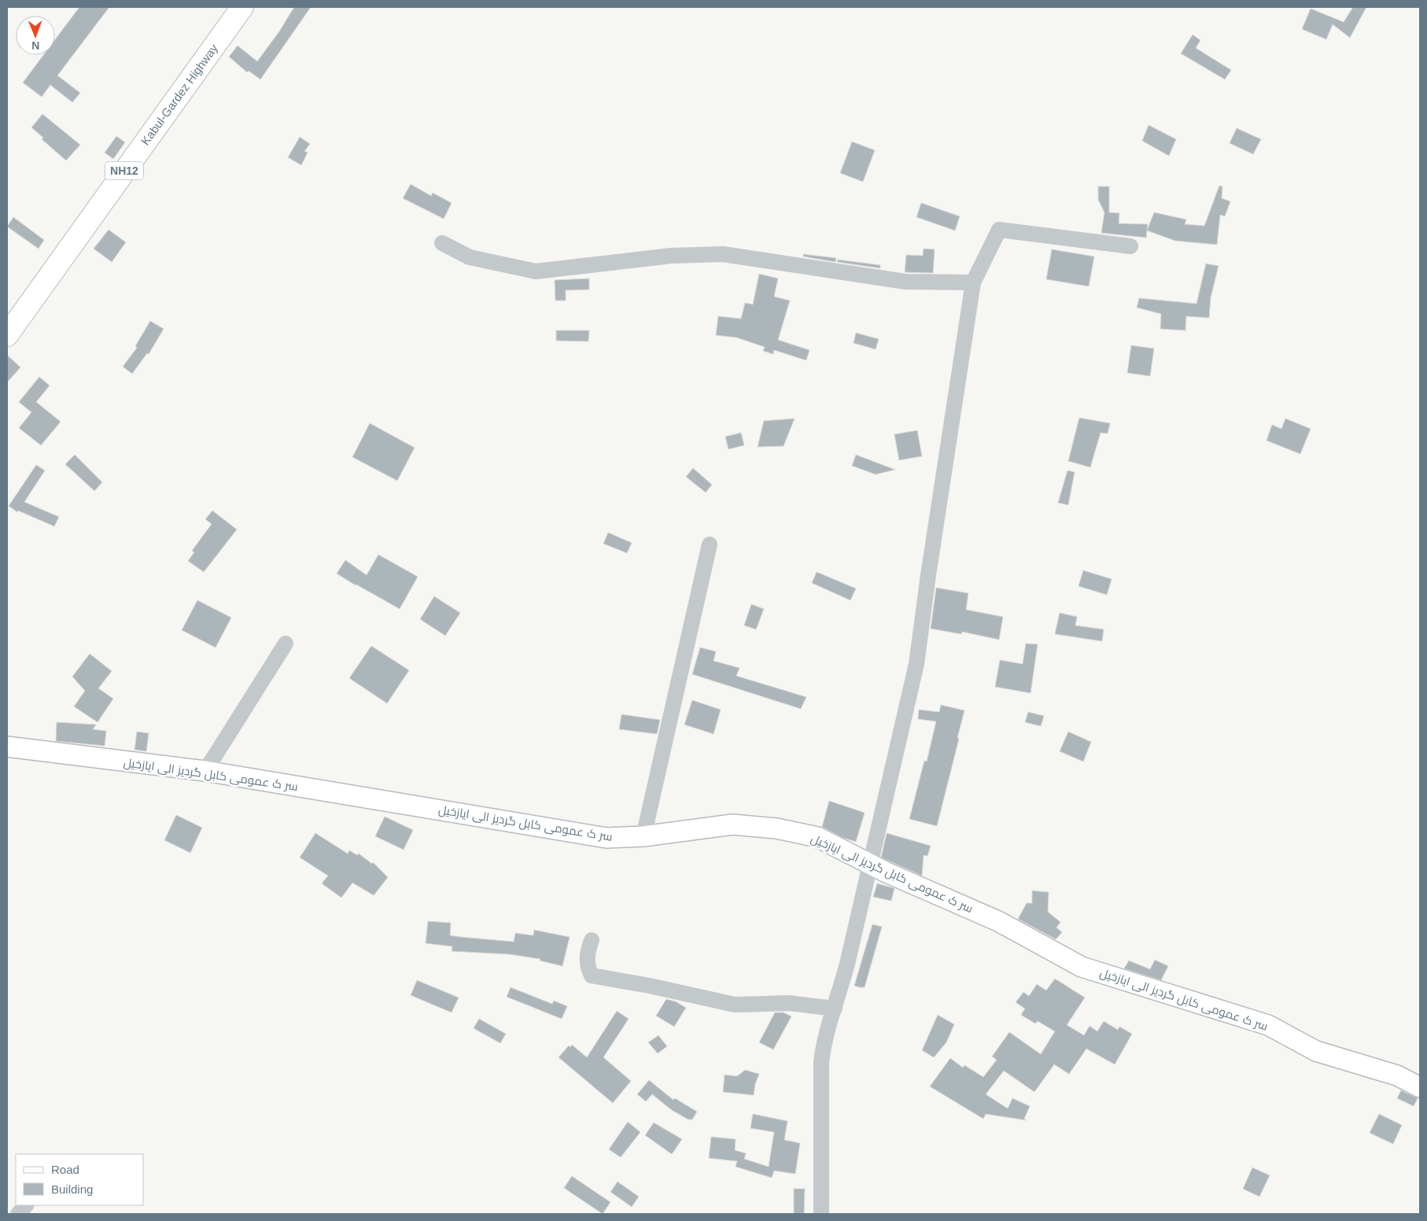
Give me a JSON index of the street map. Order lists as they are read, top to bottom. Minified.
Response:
{"streets":{"highway":["Kabul-Gardez Highway","NH12"],"main road":["سر ک عمومی کابل گردیز الی ایازخیل"]},"legend":["Road","Building"],"north":"bottom"}
